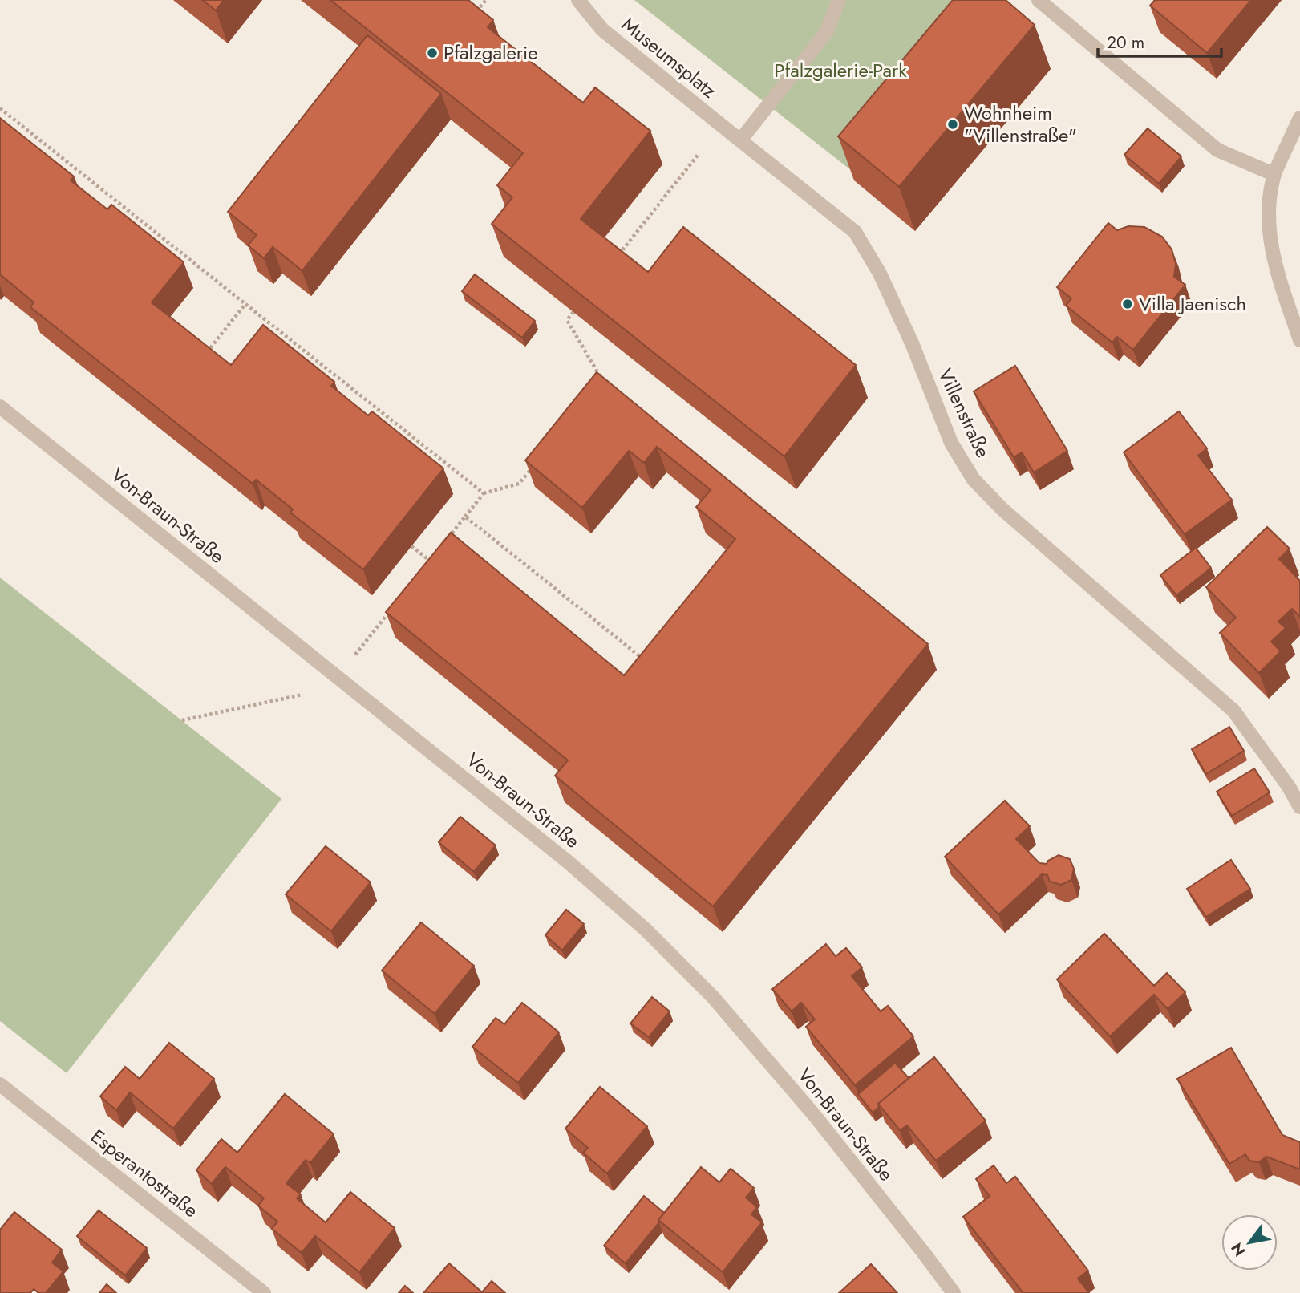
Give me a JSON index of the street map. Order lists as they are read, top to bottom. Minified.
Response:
{"streets":{"street":["Museumsplatz","Villenstraße","Von-Braun-Straße","Esperantostraße"]},"crossings":[["Museumsplatz","Villenstraße"]],"parks":["Pfalzgalerie-Park"],"places":["Pfalzgalerie","Wohnheim \"Villenstraße\"","Villa Jaenisch"],"scale_bar":"20 m","north":"bottom left"}
